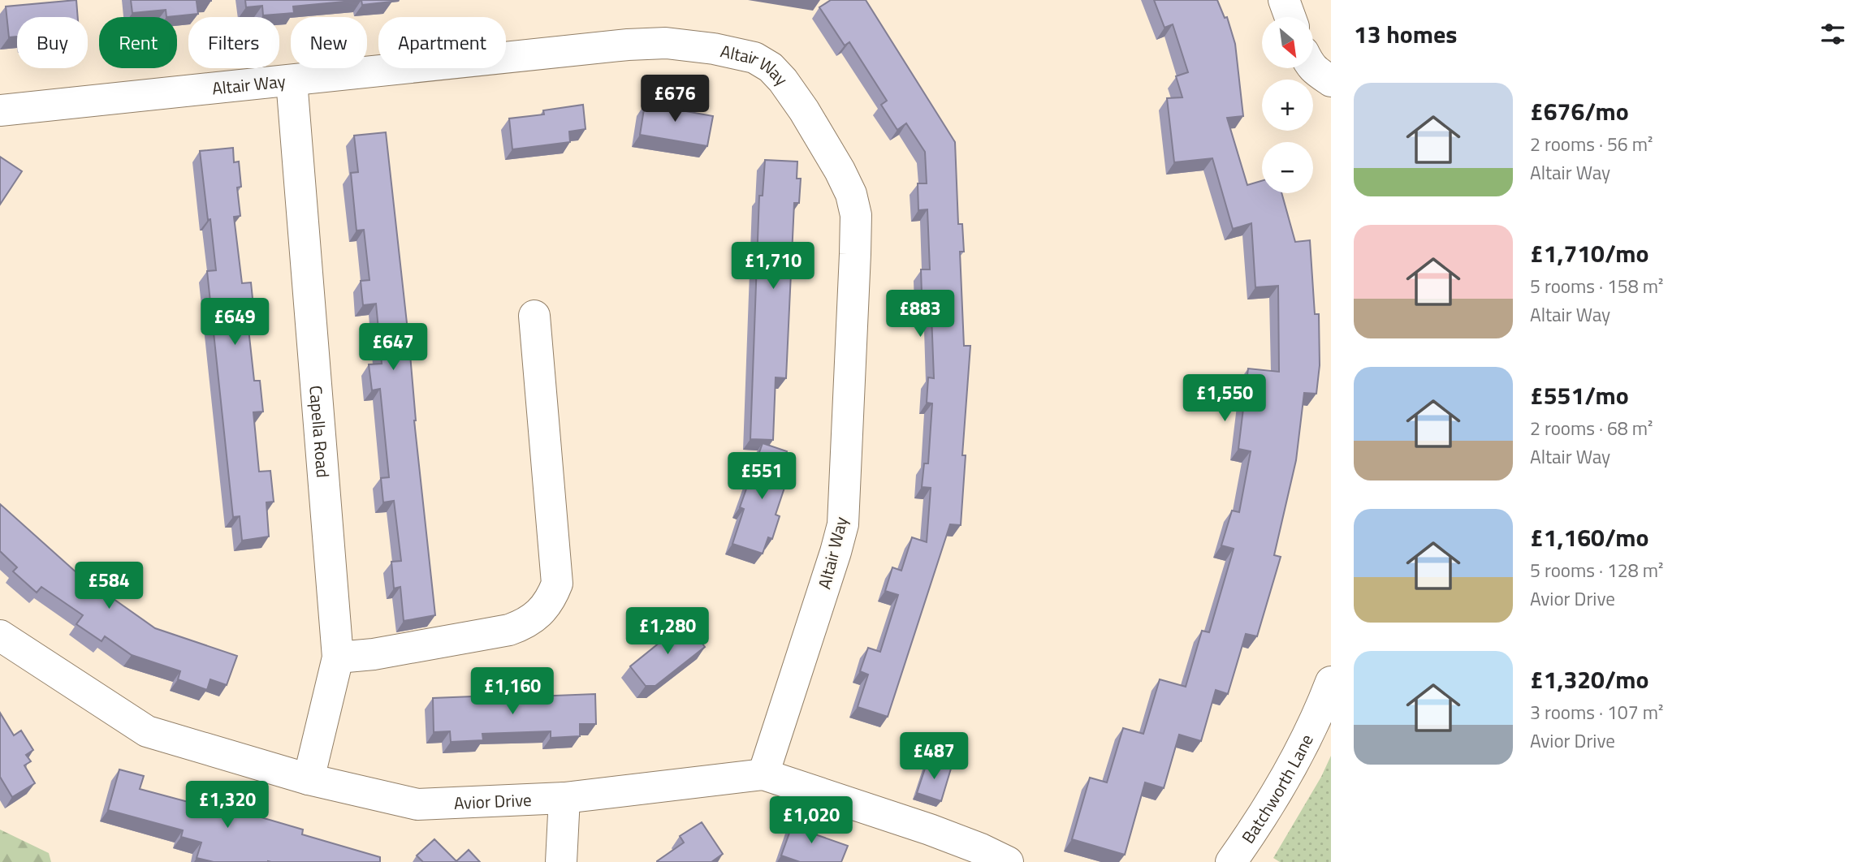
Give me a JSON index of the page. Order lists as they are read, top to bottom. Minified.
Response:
{"streets":{"street":["Altair Way","Capella Road","Batchworth Lane","Avior Drive"]},"crossings":[["Altair Way","Capella Road"],["Altair Way","Avior Drive"],["Capella Road","Avior Drive"]],"north":"bottom right","page":{"heading":"13 homes","map_buttons":["+","−"],"chip":["Buy","Rent","Filters","New","Apartment"],"list":[{"name":"£676/mo","note":"2 rooms · 56 m² · Altair Way"},{"name":"£1,710/mo","note":"5 rooms · 158 m² · Altair Way"},{"name":"£551/mo","note":"2 rooms · 68 m² · Altair Way"},{"name":"£1,160/mo","note":"5 rooms · 128 m² · Avior Drive"},{"name":"£1,320/mo","note":"3 rooms · 107 m² · Avior Drive"}],"price":["£676","£1,710","£883","£649","£647","£1,550","£551","£584","£1,280","£1,160","£487","£1,320","£1,020"]}}
